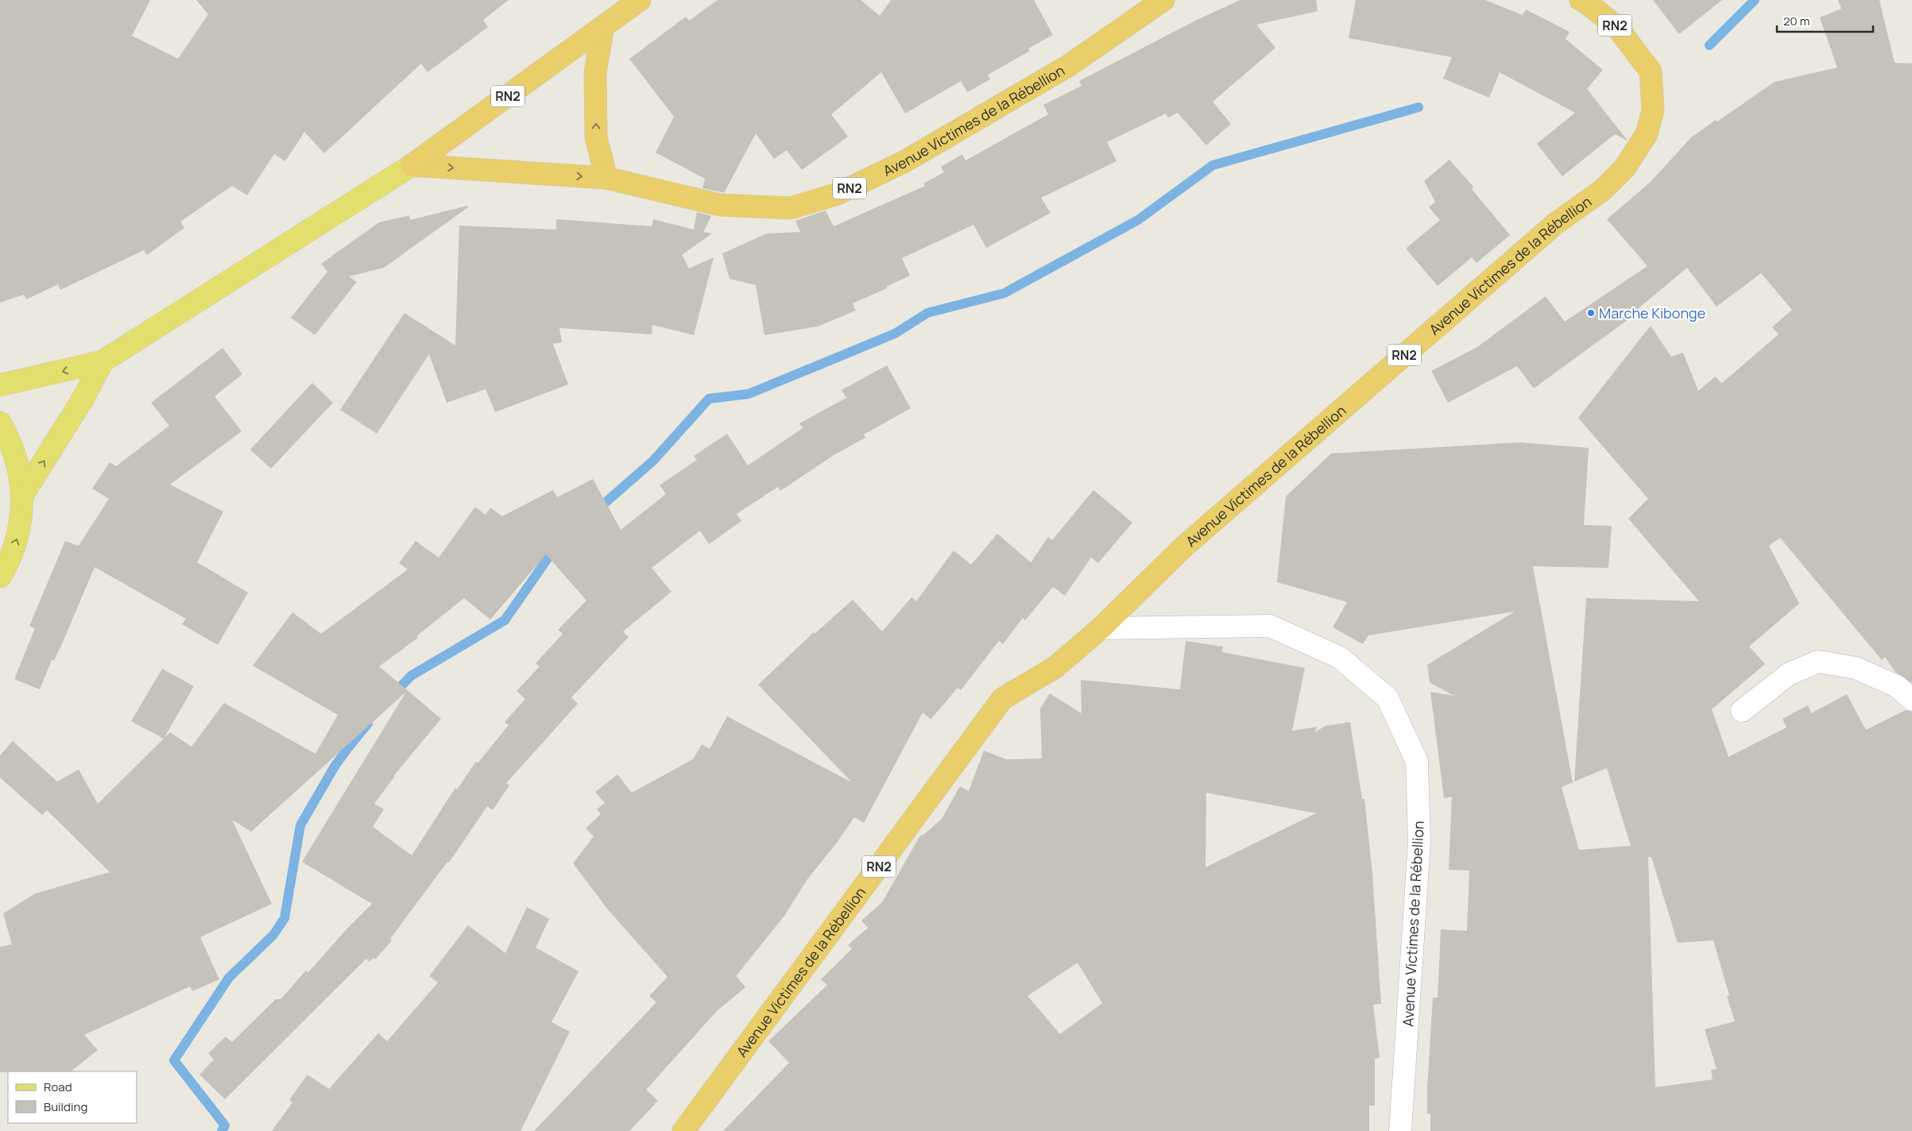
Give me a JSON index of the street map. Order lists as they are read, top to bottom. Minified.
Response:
{"streets":{"highway":["RN2","Avenue Victimes de la Rébellion"]},"crossings":[["RN2","Avenue Victimes de la Rébellion"]],"places":["Marche Kibonge"],"legend":["Road","Building"],"scale_bar":"20 m"}
